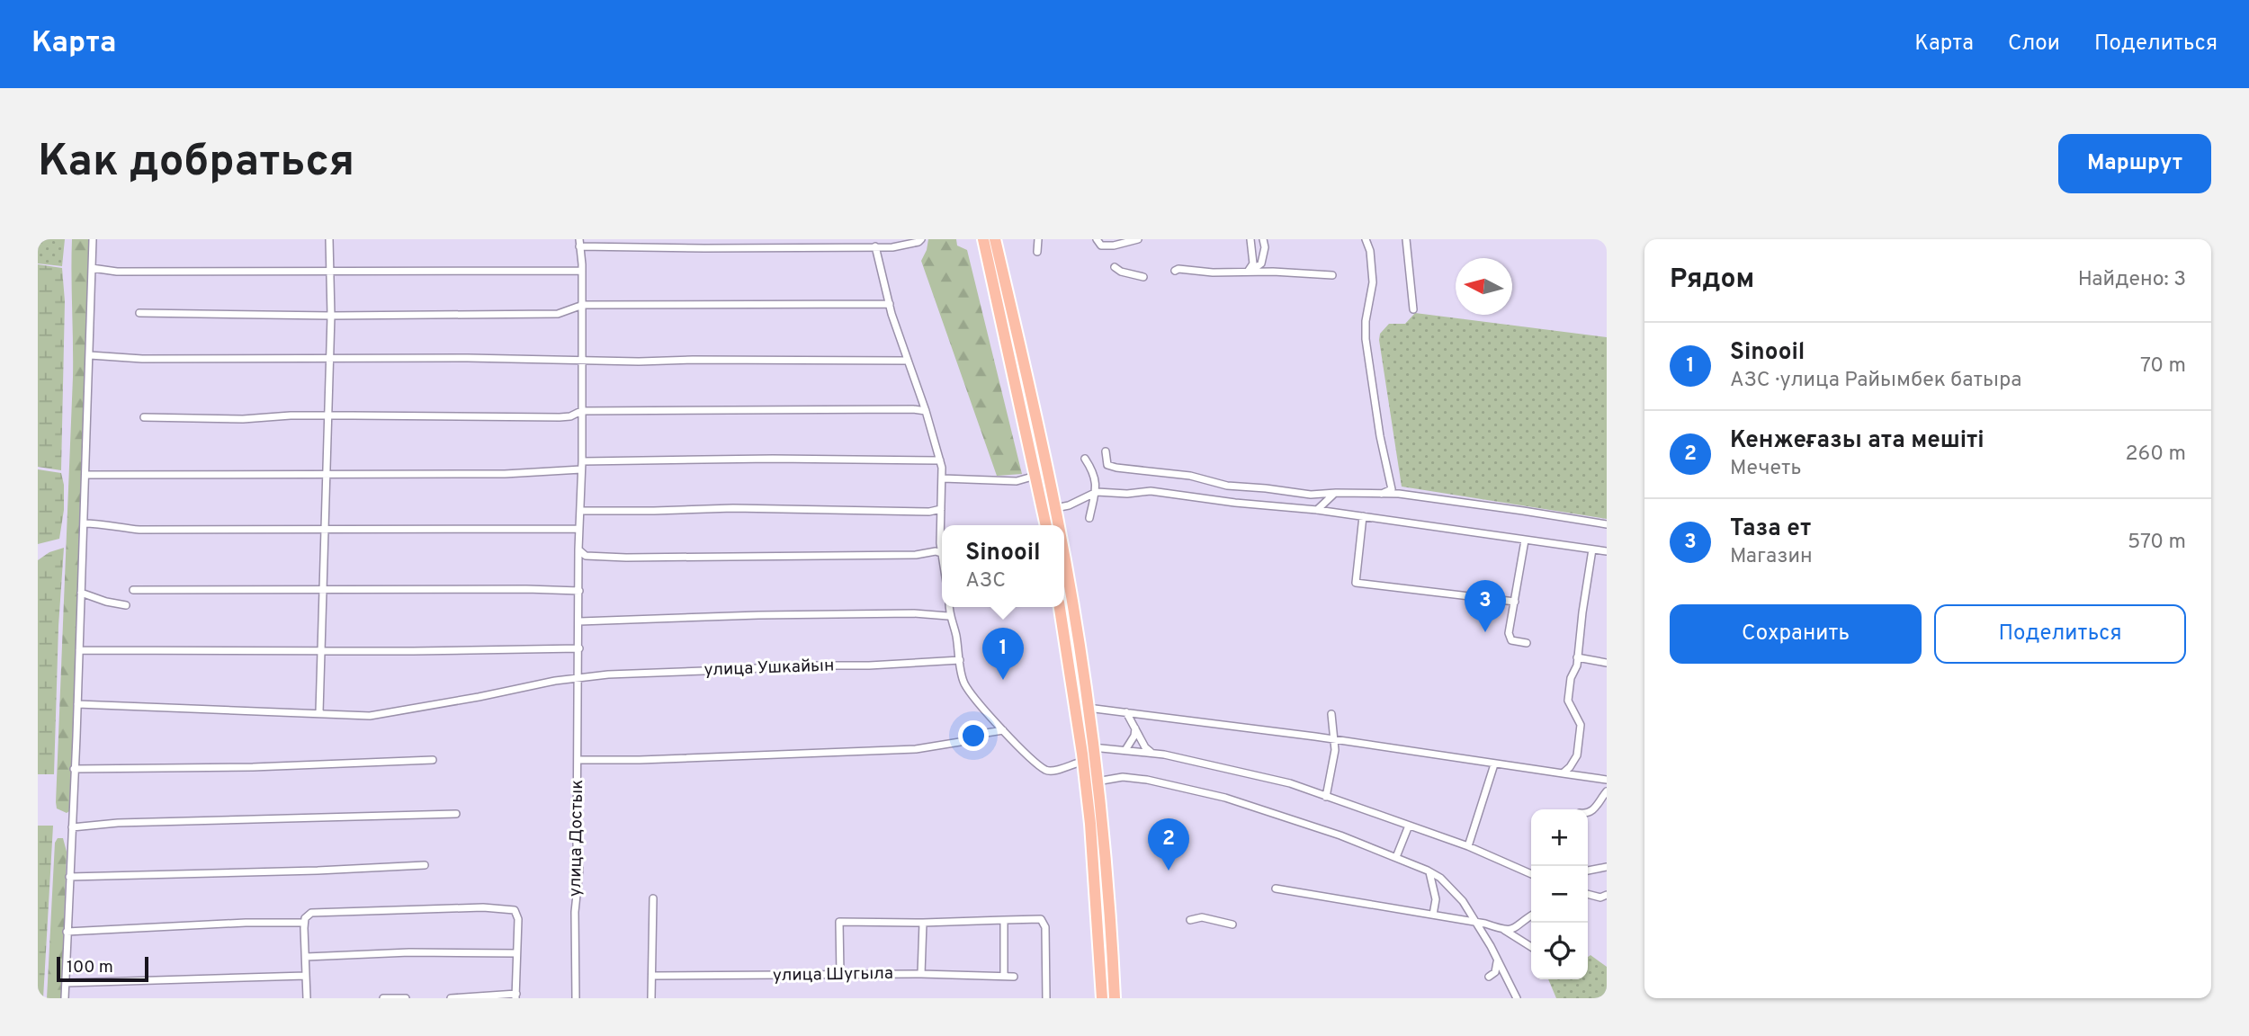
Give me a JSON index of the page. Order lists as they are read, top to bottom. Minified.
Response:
{"streets":{"street":["улица Ушкайын","улица Достык","улица Шугыла"]},"crossings":[["улица Ушкайын","улица Достык"]],"scale_bar":"100 m","north":"left","page":{"header":"Карта","nav":["Карта","Слои","Поделиться"],"buttons":["Маршрут",["Сохранить","Поделиться"]],"title":"Как добраться","heading":["Рядом","Найдено: 3"],"list":[{"mark":"1","name":"Sinooil","note":"АЗС · улица Райымбек батыра","value":"70 m"},{"mark":"2","name":"Кенжеғазы ата мешіті","note":"Мечеть","value":"260 m"},{"mark":"3","name":"Таза ет","note":"Магазин","value":"570 m"}],"popup":["Sinooil","АЗС"],"pins":["3","1","2"],"map_buttons":["+","−"],"scale":"100 m"}}
